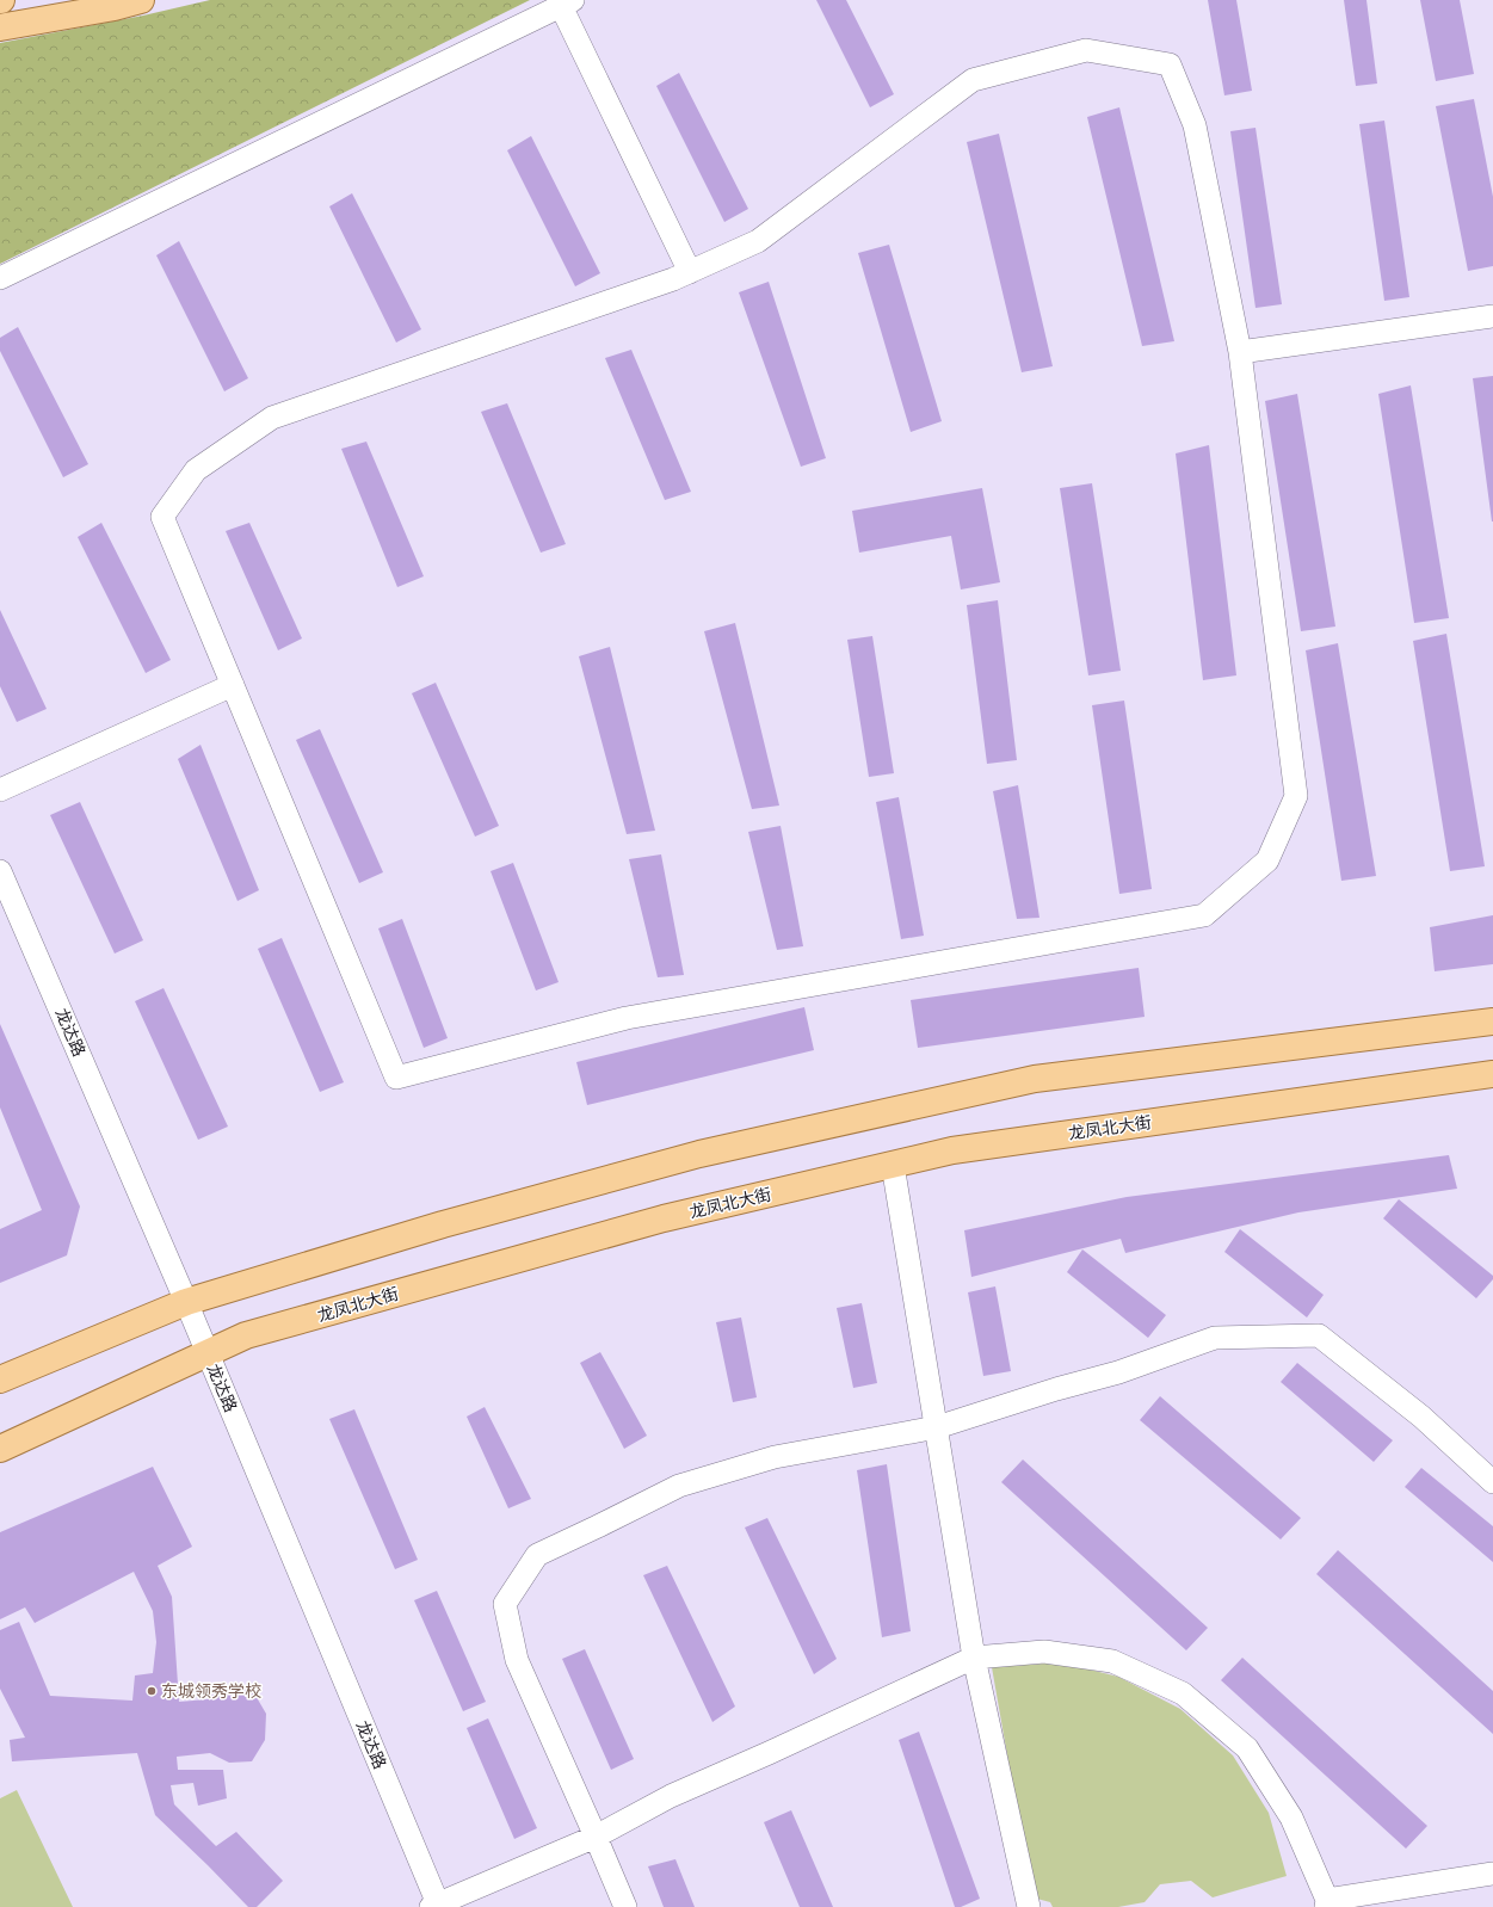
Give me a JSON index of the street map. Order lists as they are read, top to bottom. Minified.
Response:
{"streets":{"main road":["龙凤北大街"],"street":["龙达路"]},"crossings":[["龙达路","龙凤北大街"]],"places":["东城领秀学校"]}
